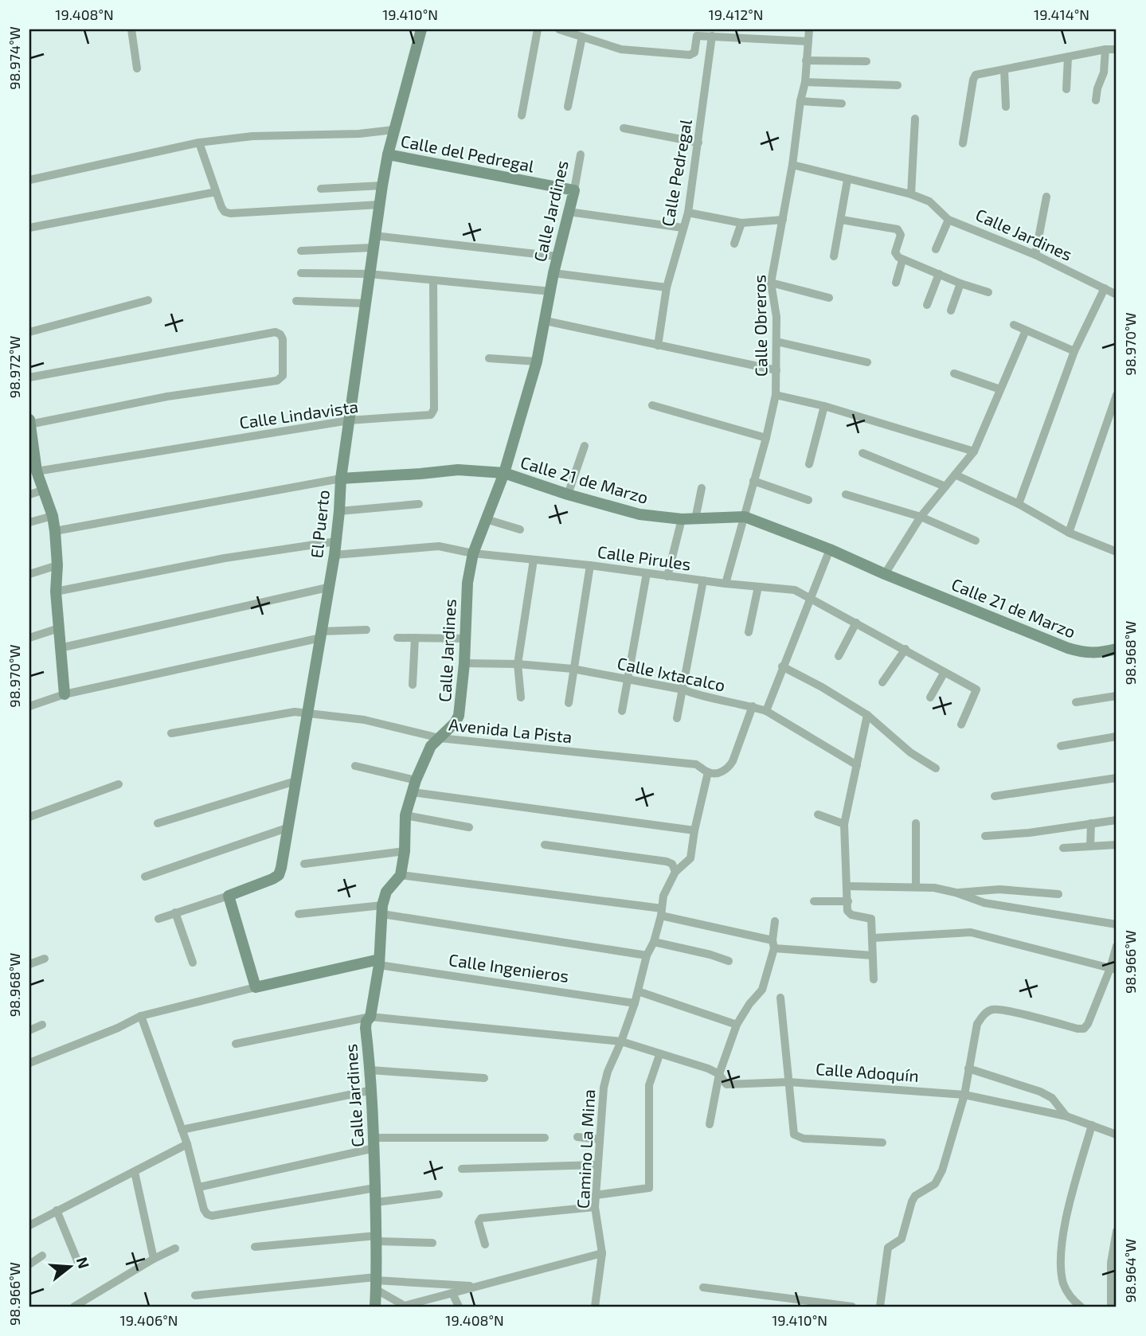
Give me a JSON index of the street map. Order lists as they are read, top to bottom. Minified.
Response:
{"streets":{"street":["Calle del Pedregal","Calle Pedregal","Calle Jardines","Calle Obreros","Calle Lindavista","Calle 21 de Marzo","El Puerto","Calle Pirules","Calle Ixtacalco","Avenida La Pista","Calle Ingenieros","Calle Adoquín","Camino La Mina"]},"crossings":[["Calle del Pedregal","Calle Jardines"],["Calle del Pedregal","El Puerto"],["Calle Jardines","Calle Obreros"],["Calle Jardines","Calle 21 de Marzo"],["Calle Jardines","Calle Pirules"],["Calle Jardines","Calle Ixtacalco"],["Calle Jardines","Avenida La Pista"],["Calle Jardines","Calle Ingenieros"],["Calle Jardines","Calle Adoquín"],["Calle Obreros","Calle 21 de Marzo"],["Calle Obreros","Calle Pirules"],["Calle Lindavista","El Puerto"],["Calle 21 de Marzo","El Puerto"],["El Puerto","Calle Pirules"],["El Puerto","Avenida La Pista"],["Calle Ixtacalco","Avenida La Pista"],["Calle Ingenieros","Camino La Mina"],["Calle Adoquín","Camino La Mina"]],"north":"right","coordinates":["19.408°N","19.410°N","19.412°N","19.414°N","98.974°W","98.970°W","98.972°W","98.968°W","98.966°W","98.964°W","19.406°N"]}
